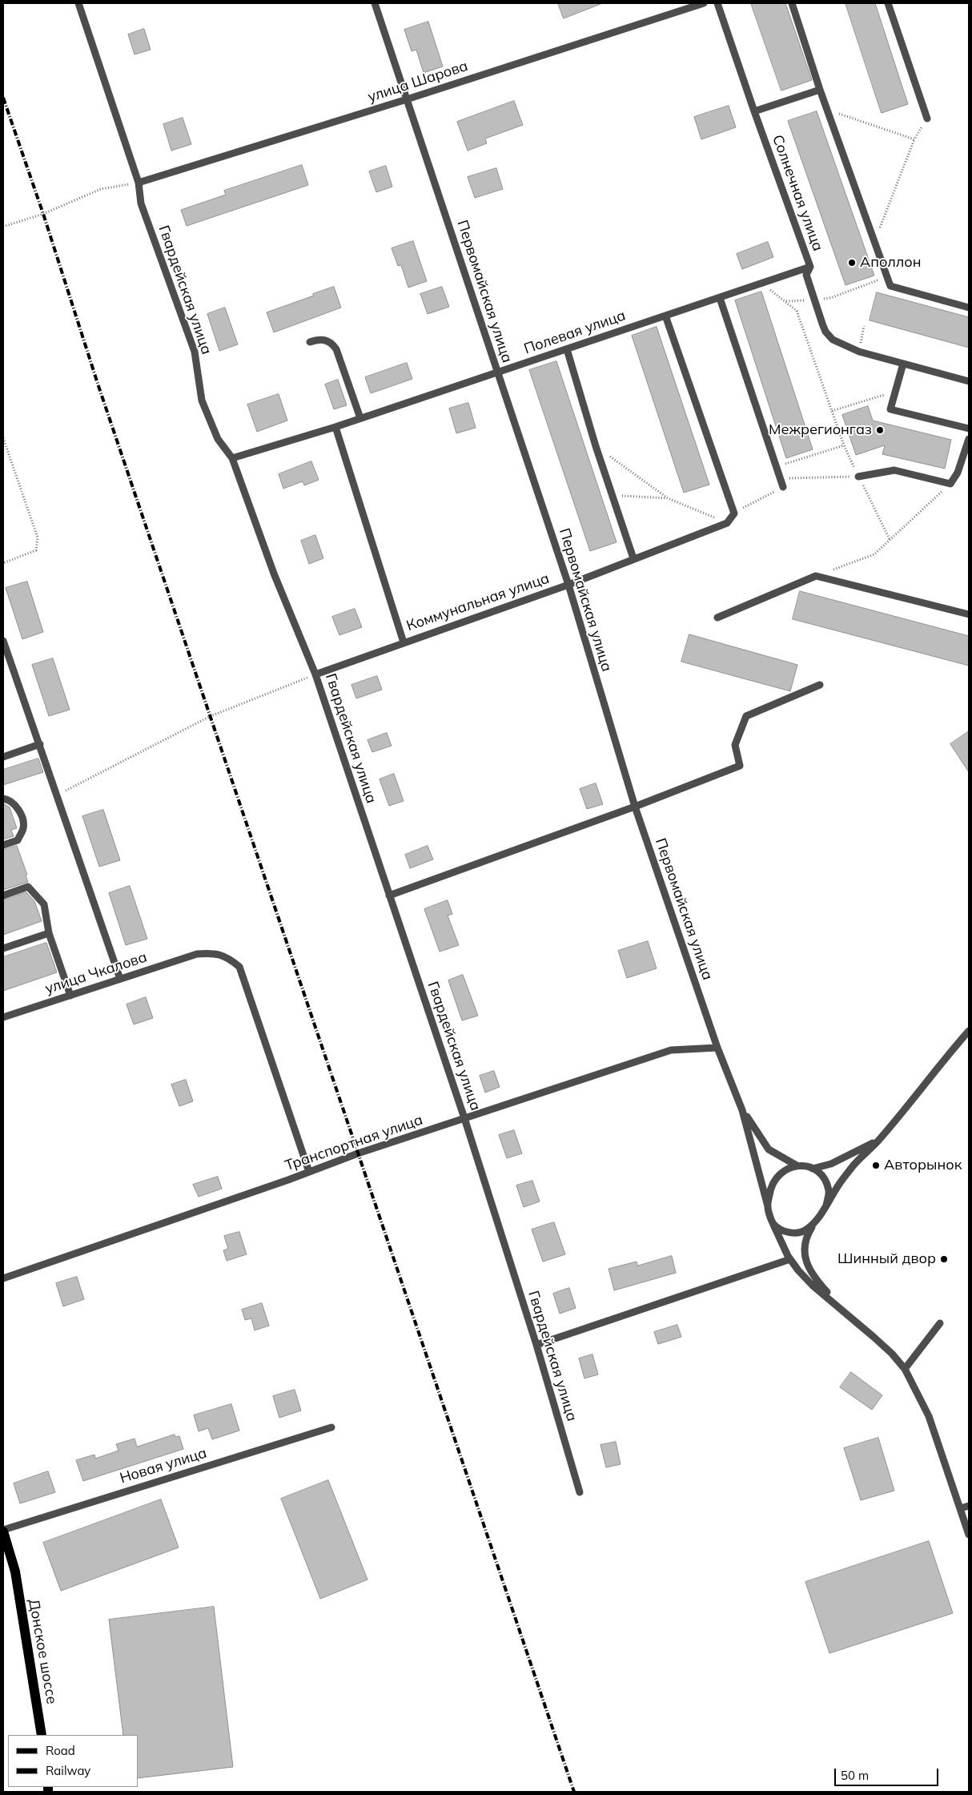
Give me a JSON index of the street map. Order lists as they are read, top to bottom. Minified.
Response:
{"streets":{"main road":["Донское шоссе"],"street":["улица Шарова","Солнечная улица","Гвардейская улица","Первомайская улица","Полевая улица","Коммунальная улица","улица Чкалова","Транспортная улица","Новая улица"]},"crossings":[["улица Шарова","Гвардейская улица"],["улица Шарова","Первомайская улица"],["Солнечная улица","Полевая улица"],["Гвардейская улица","Полевая улица"],["Гвардейская улица","Коммунальная улица"],["Гвардейская улица","Транспортная улица"],["Первомайская улица","Полевая улица"],["Первомайская улица","Коммунальная улица"],["Первомайская улица","Транспортная улица"],["улица Чкалова","Транспортная улица"],["Новая улица","Донское шоссе"]],"places":["Аполлон","Межрегионгаз","Авторынок","Шинный двор"],"legend":["Road","Railway"],"scale_bar":"50 m"}
